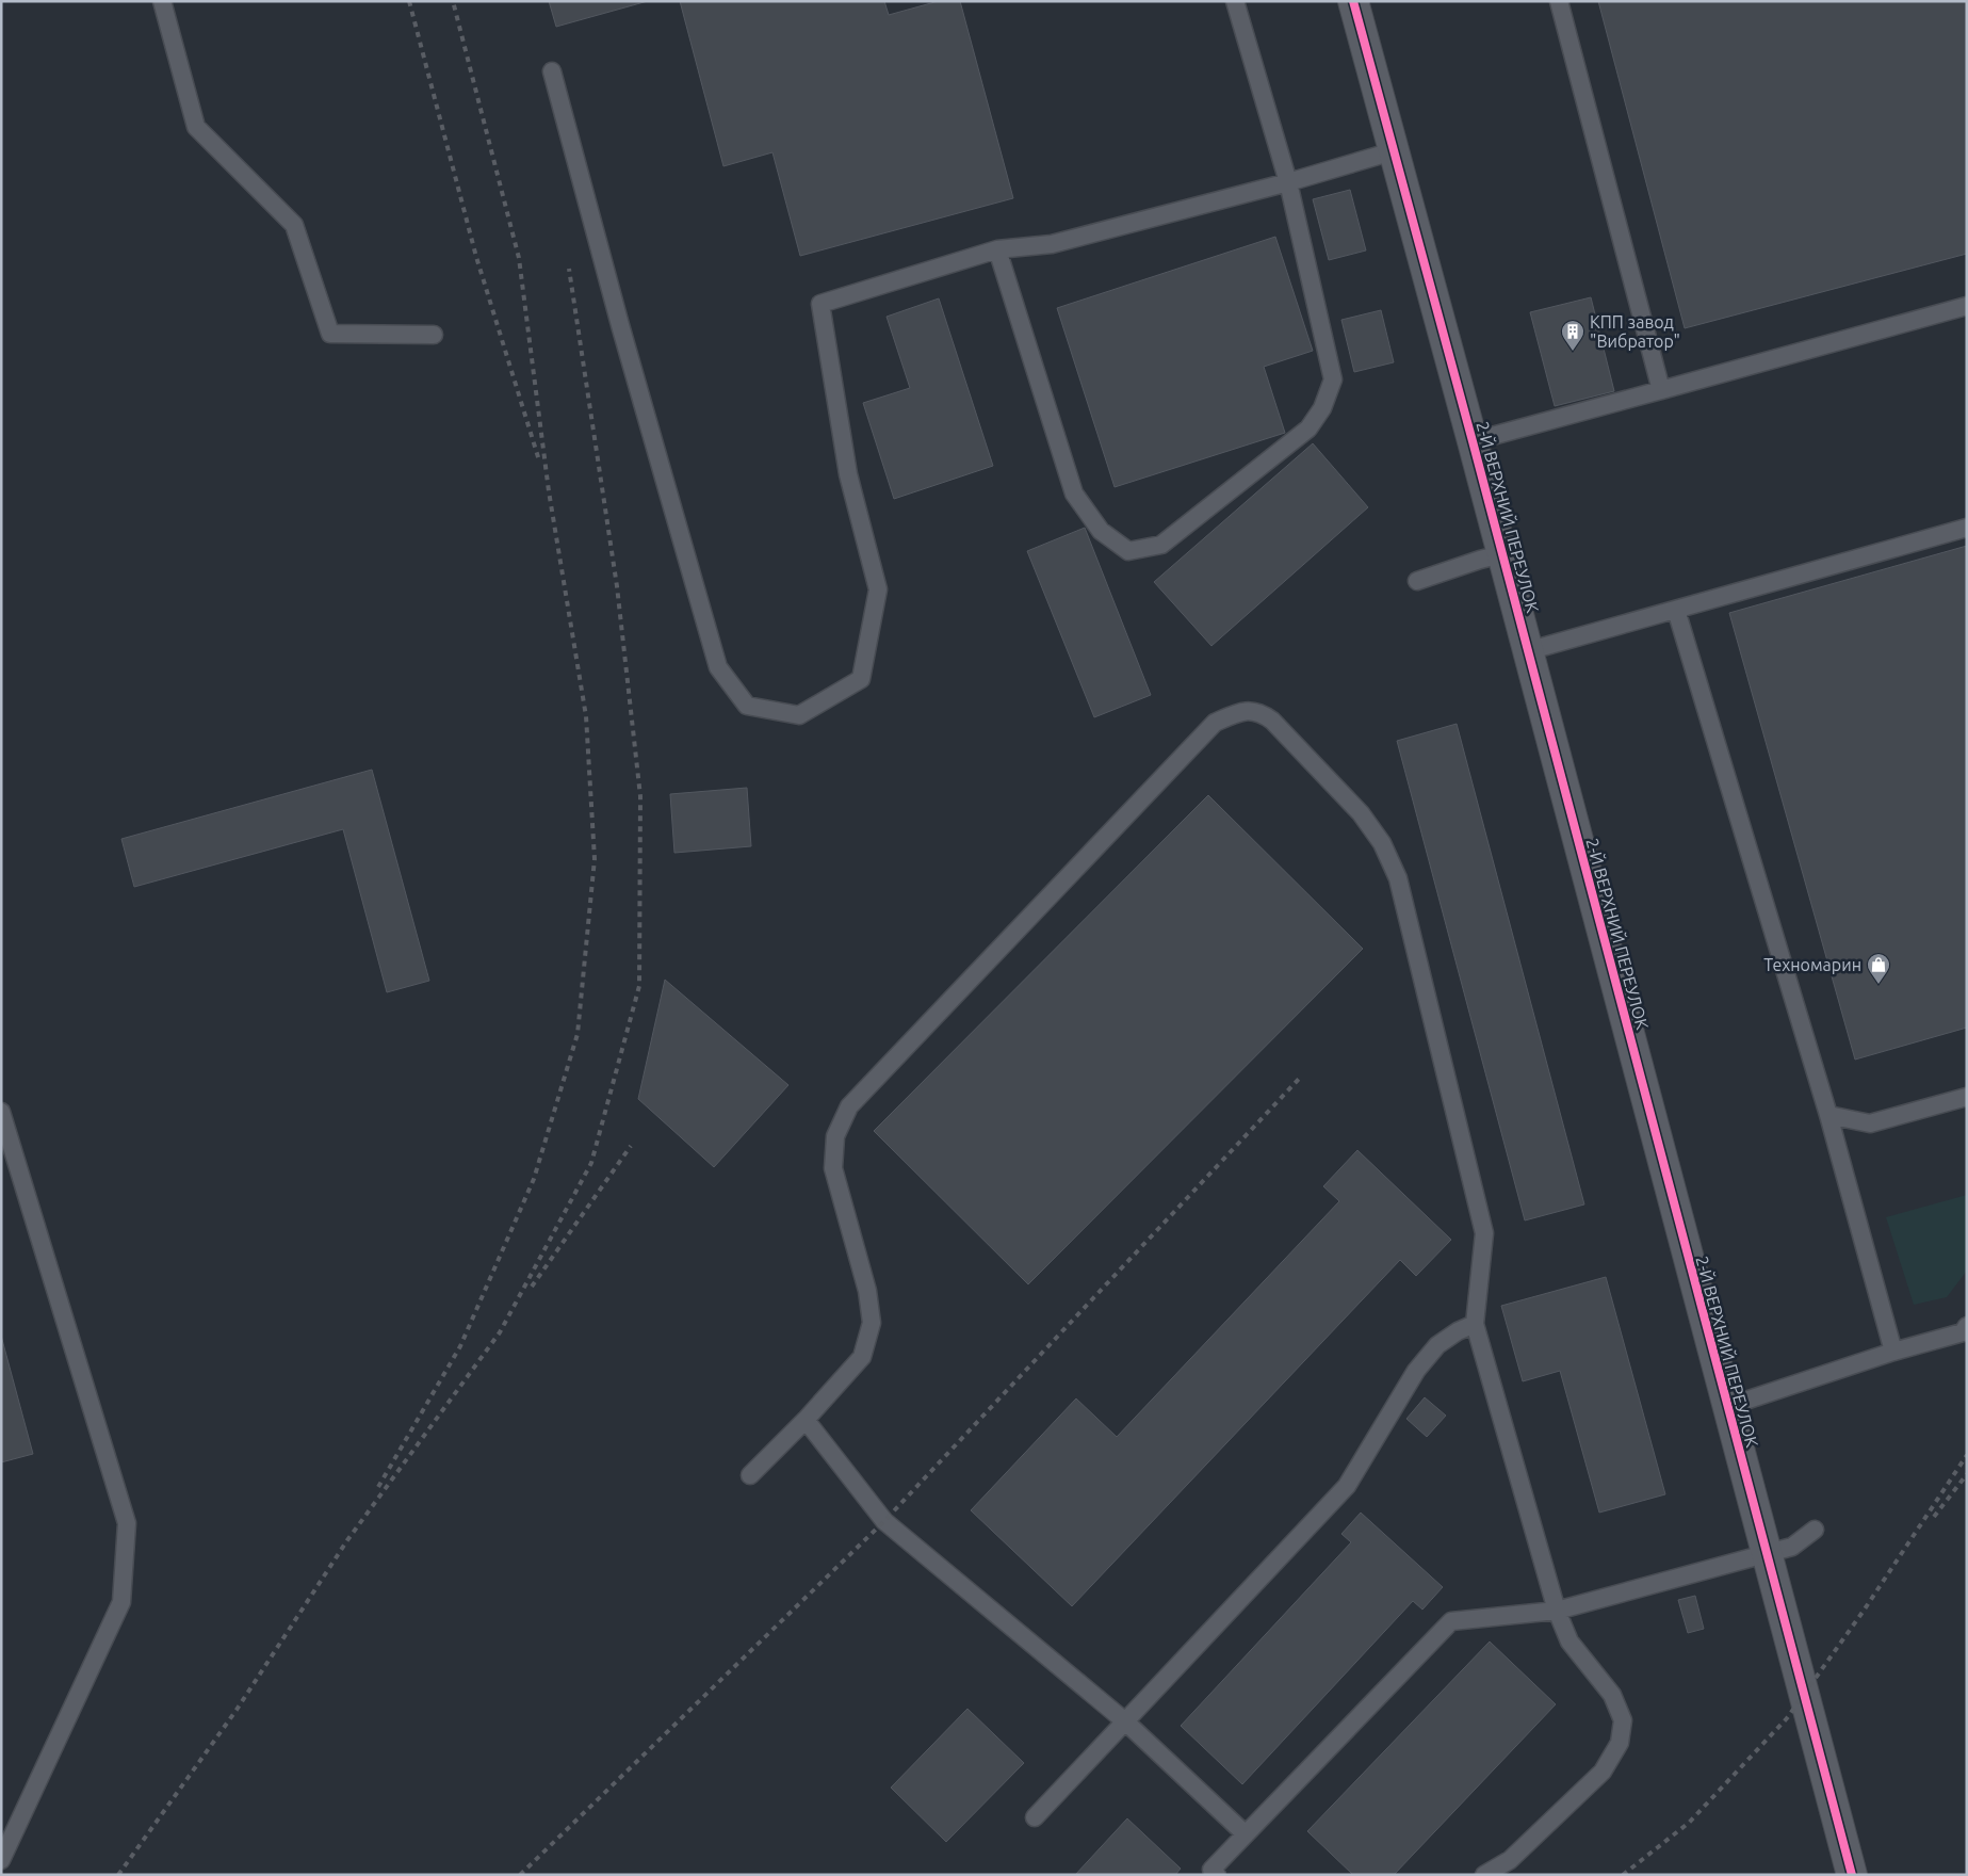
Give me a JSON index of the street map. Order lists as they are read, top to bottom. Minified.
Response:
{"streets":{"street":["2-Й ВЕРХНИЙ ПЕРЕУЛОК"]},"places":{"building":["КПП завод \"Вибратор\""],"shop":["Техномарин"]}}
